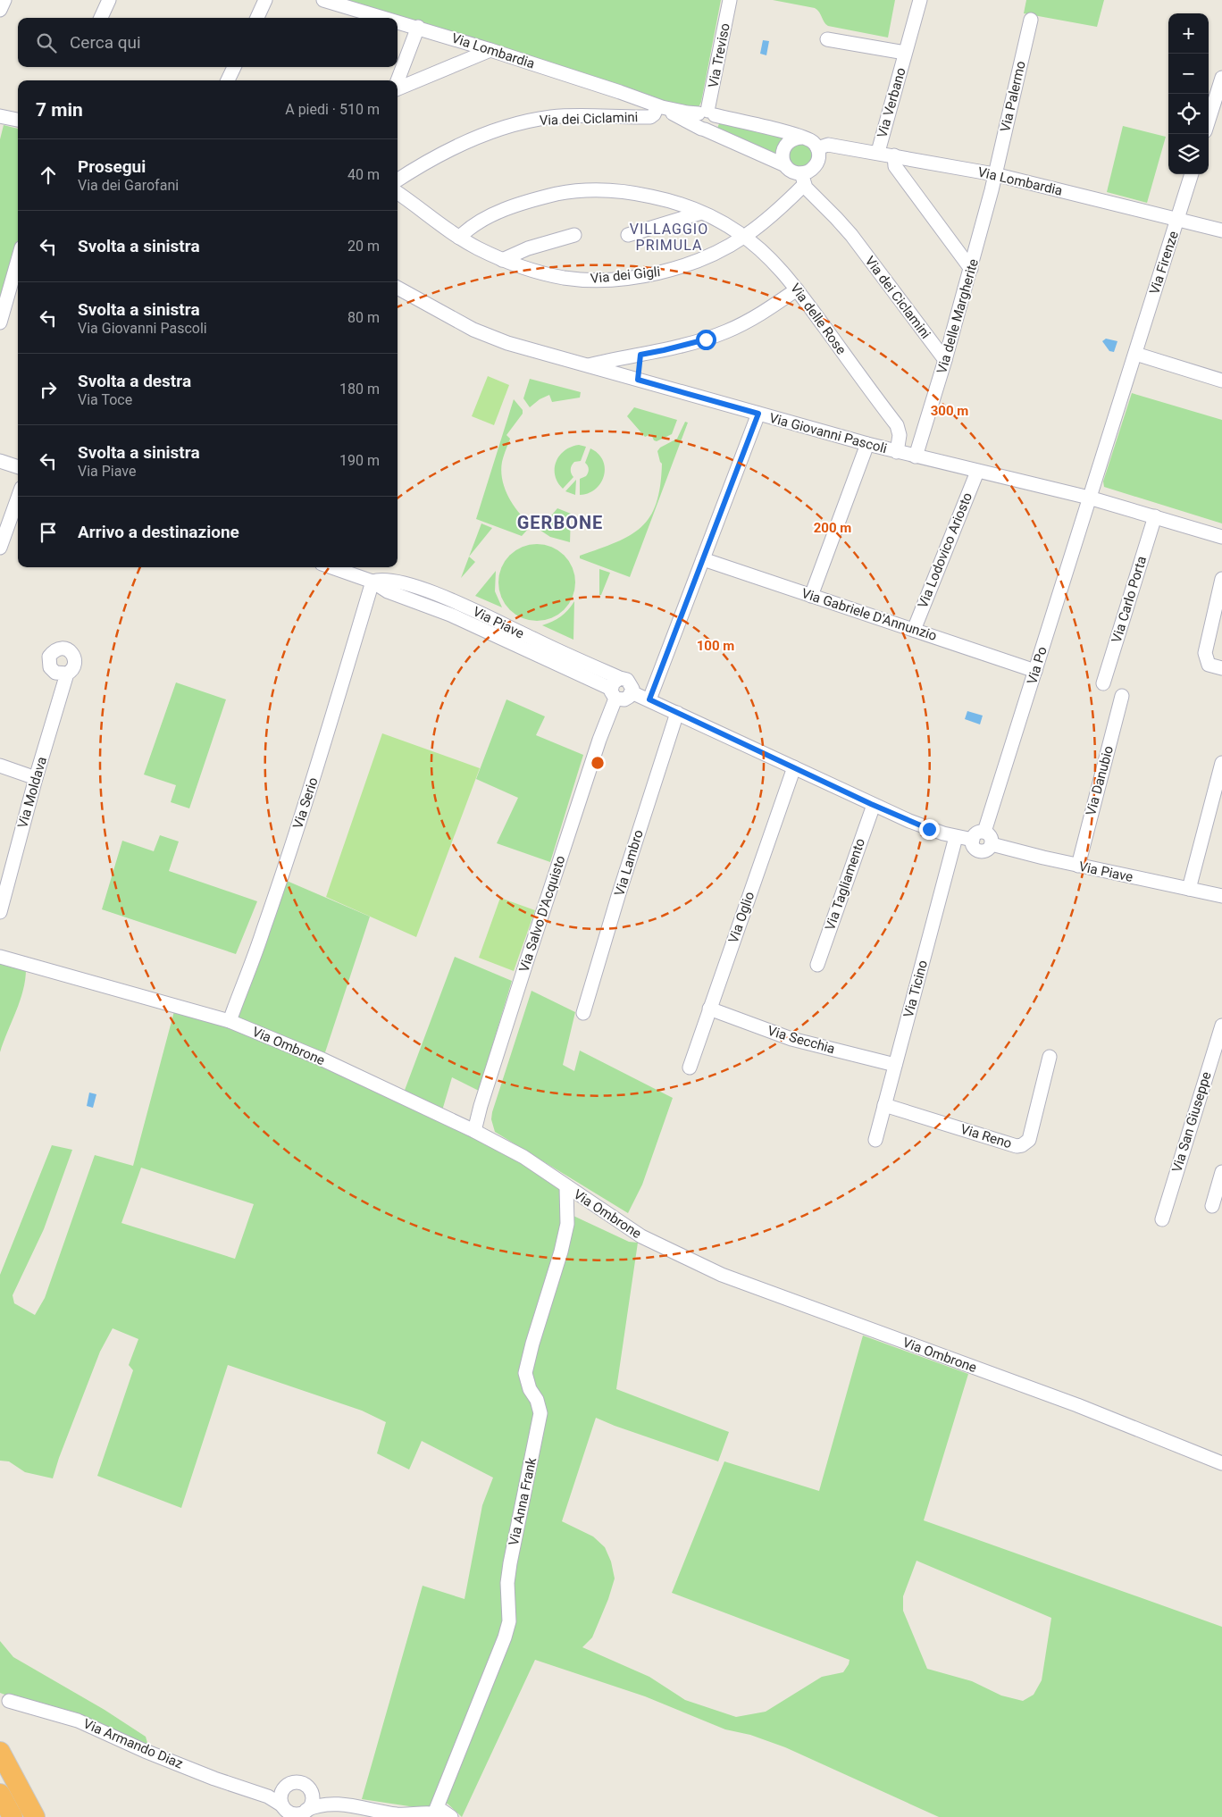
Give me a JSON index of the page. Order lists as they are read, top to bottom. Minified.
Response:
{"streets":{"street":["Via Lombardia","Via Treviso","Via Palermo","Via Verbano","Via dei Ciclamini","Via Firenze","Via dei Gigli","Via delle Margherite","Via delle Rose","Via Giovanni Pascoli","Via Lodovico Ariosto","Via Carlo Porta","Via Gabriele D'Annunzio","Via Piave","Via Po","Via Danubio","Via Moldava","Via Serio","Via Lambro","Via Tagliamento","Via Salvo D'Acquisto","Via Oglio","Via Ticino","Via Secchia","Via Ombrone","Via San Giuseppe","Via Reno","Via Anna Frank","Via Armando Diaz"]},"crossings":[["Via Lombardia","Via Treviso"],["Via Lombardia","Via Palermo"],["Via Lombardia","Via Verbano"],["Via Lombardia","Via dei Ciclamini"],["Via Lombardia","Via Firenze"],["Via Lombardia","Via dei Gigli"],["Via Lombardia","Via delle Margherite"],["Via Palermo","Via delle Margherite"],["Via dei Ciclamini","Via dei Gigli"],["Via dei Ciclamini","Via delle Margherite"],["Via Firenze","Via Giovanni Pascoli"],["Via Firenze","Via Po"],["Via dei Gigli","Via delle Rose"],["Via delle Margherite","Via Giovanni Pascoli"],["Via delle Rose","Via Giovanni Pascoli"],["Via Giovanni Pascoli","Via Lodovico Ariosto"],["Via Giovanni Pascoli","Via Carlo Porta"],["Via Giovanni Pascoli","Via Po"],["Via Lodovico Ariosto","Via Gabriele D'Annunzio"],["Via Gabriele D'Annunzio","Via Po"],["Via Piave","Via Po"],["Via Piave","Via Danubio"],["Via Piave","Via Serio"],["Via Piave","Via Lambro"],["Via Piave","Via Tagliamento"],["Via Piave","Via Salvo D'Acquisto"],["Via Piave","Via Oglio"],["Via Piave","Via Ticino"],["Via Serio","Via Ombrone"],["Via Salvo D'Acquisto","Via Ombrone"],["Via Oglio","Via Secchia"],["Via Ticino","Via Secchia"],["Via Ticino","Via Reno"],["Via Ombrone","Via Anna Frank"],["Via Anna Frank","Via Armando Diaz"]],"districts":["VILLAGGIO PRIMULA","GERBONE"],"page":{"map_buttons":["+","−"],"search":"Cerca qui","heading":["7 min","A piedi · 510 m"],"list":[["Prosegui","Via dei Garofani","40 m"],["Svolta a sinistra","20 m"],["Svolta a sinistra","Via Giovanni Pascoli","80 m"],["Svolta a destra","Via Toce","180 m"],["Svolta a sinistra","Via Piave","190 m"],"Arrivo a destinazione"]},"rings":["300 m","200 m","100 m"]}
